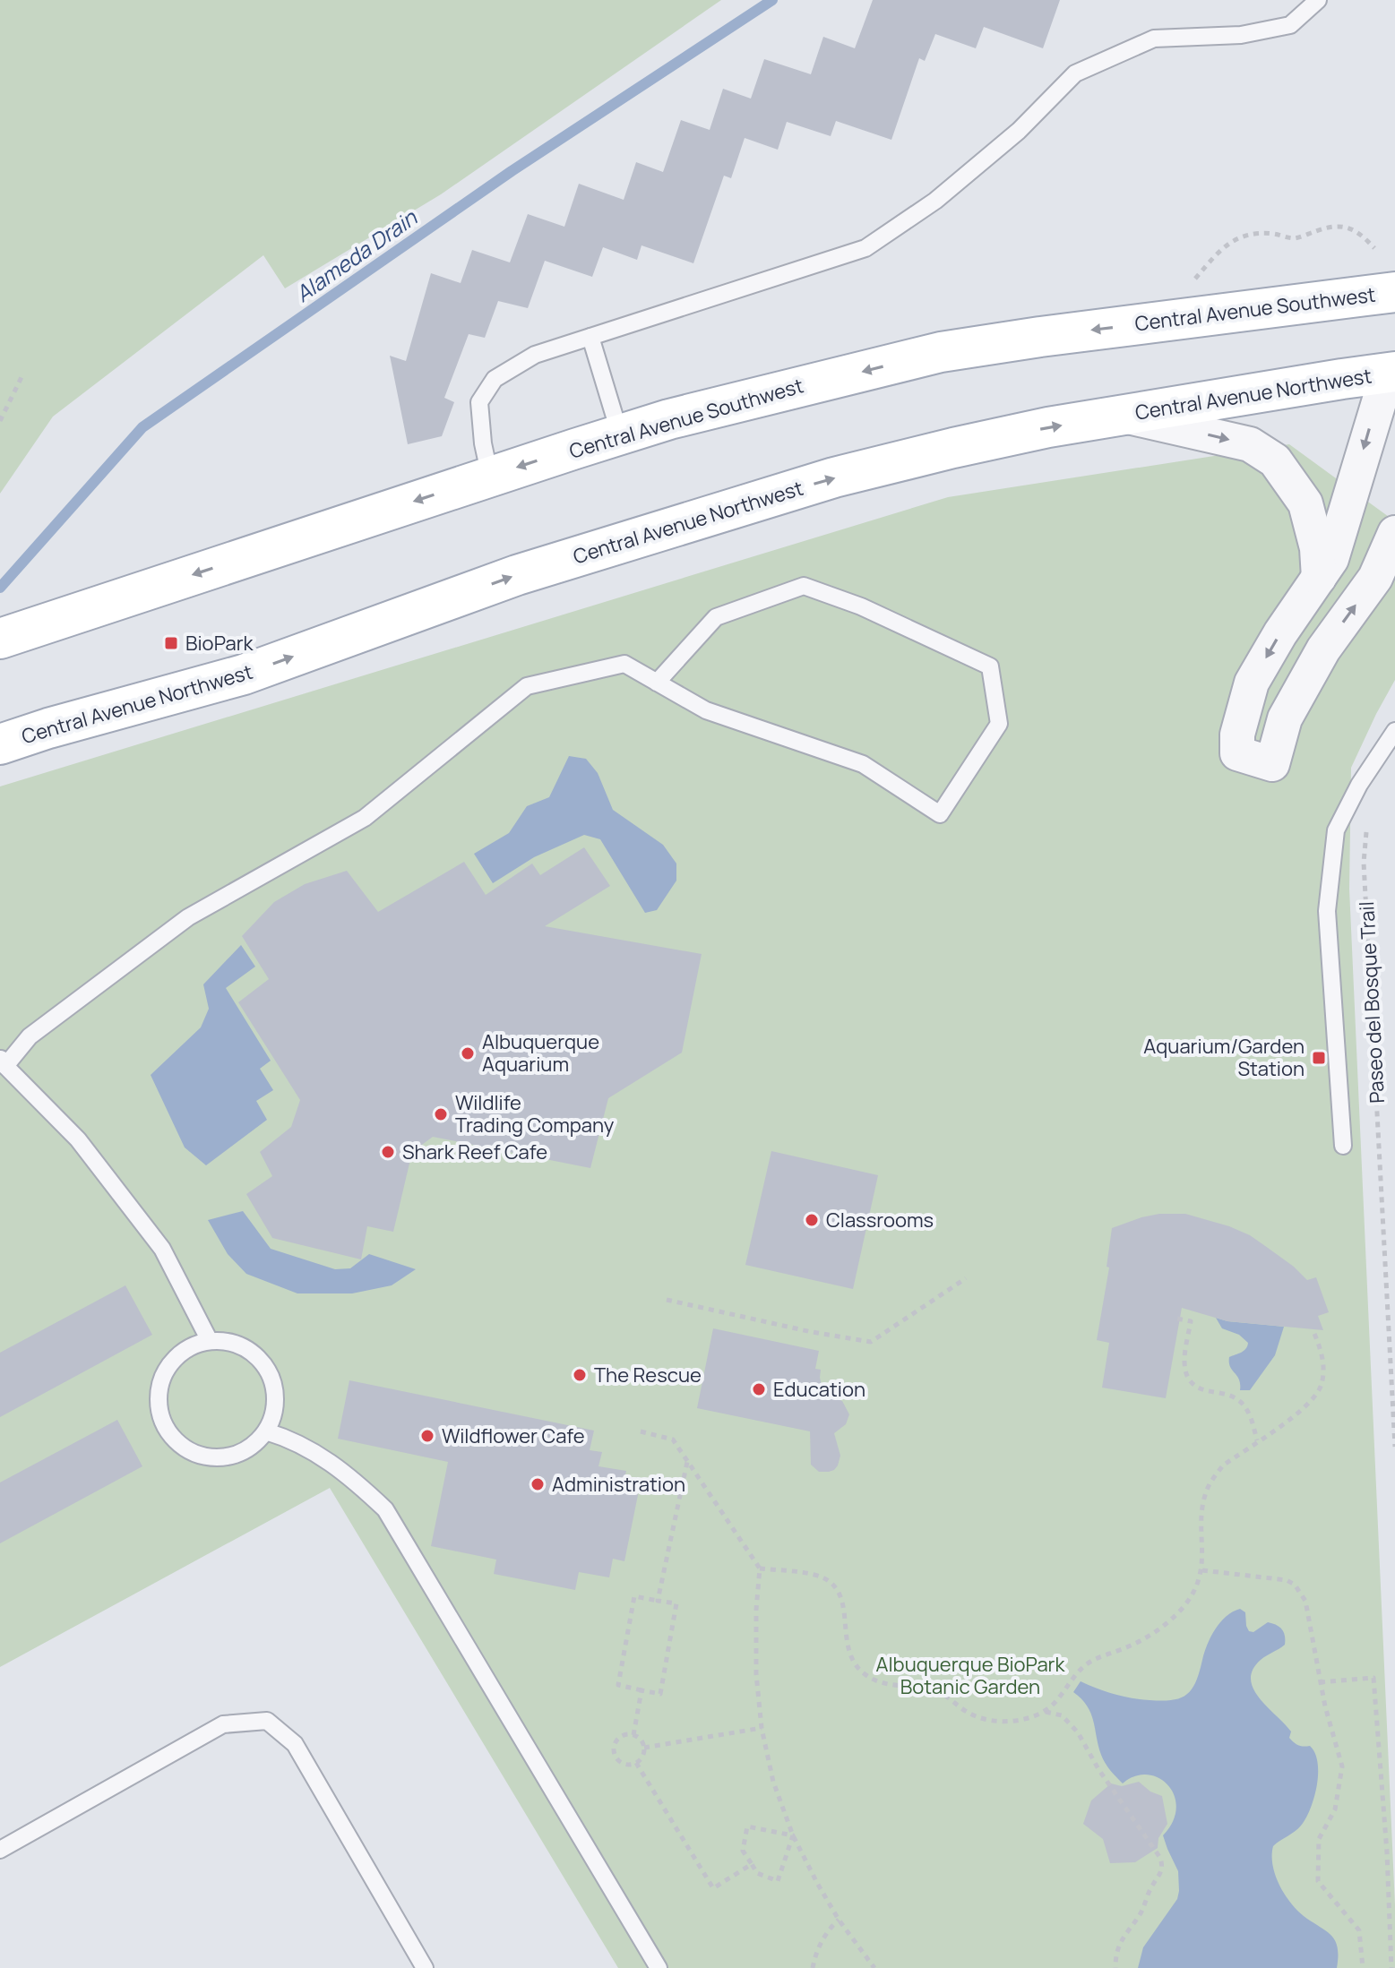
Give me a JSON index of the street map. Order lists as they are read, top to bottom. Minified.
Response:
{"streets":{"main road":["Central Avenue Southwest","Central Avenue Northwest"],"path":["Paseo del Bosque Trail"]},"one_way":["Central Avenue Southwest","Central Avenue Northwest"],"water":["Alameda Drain"],"parks":["Albuquerque BioPark Botanic Garden"],"places":{"transit":["BioPark","Aquarium/Garden Station"],"other":["Albuquerque Aquarium","Wildlife Trading Company","Shark Reef Cafe","Classrooms","The Rescue","Education","Wildflower Cafe","Administration"]}}
